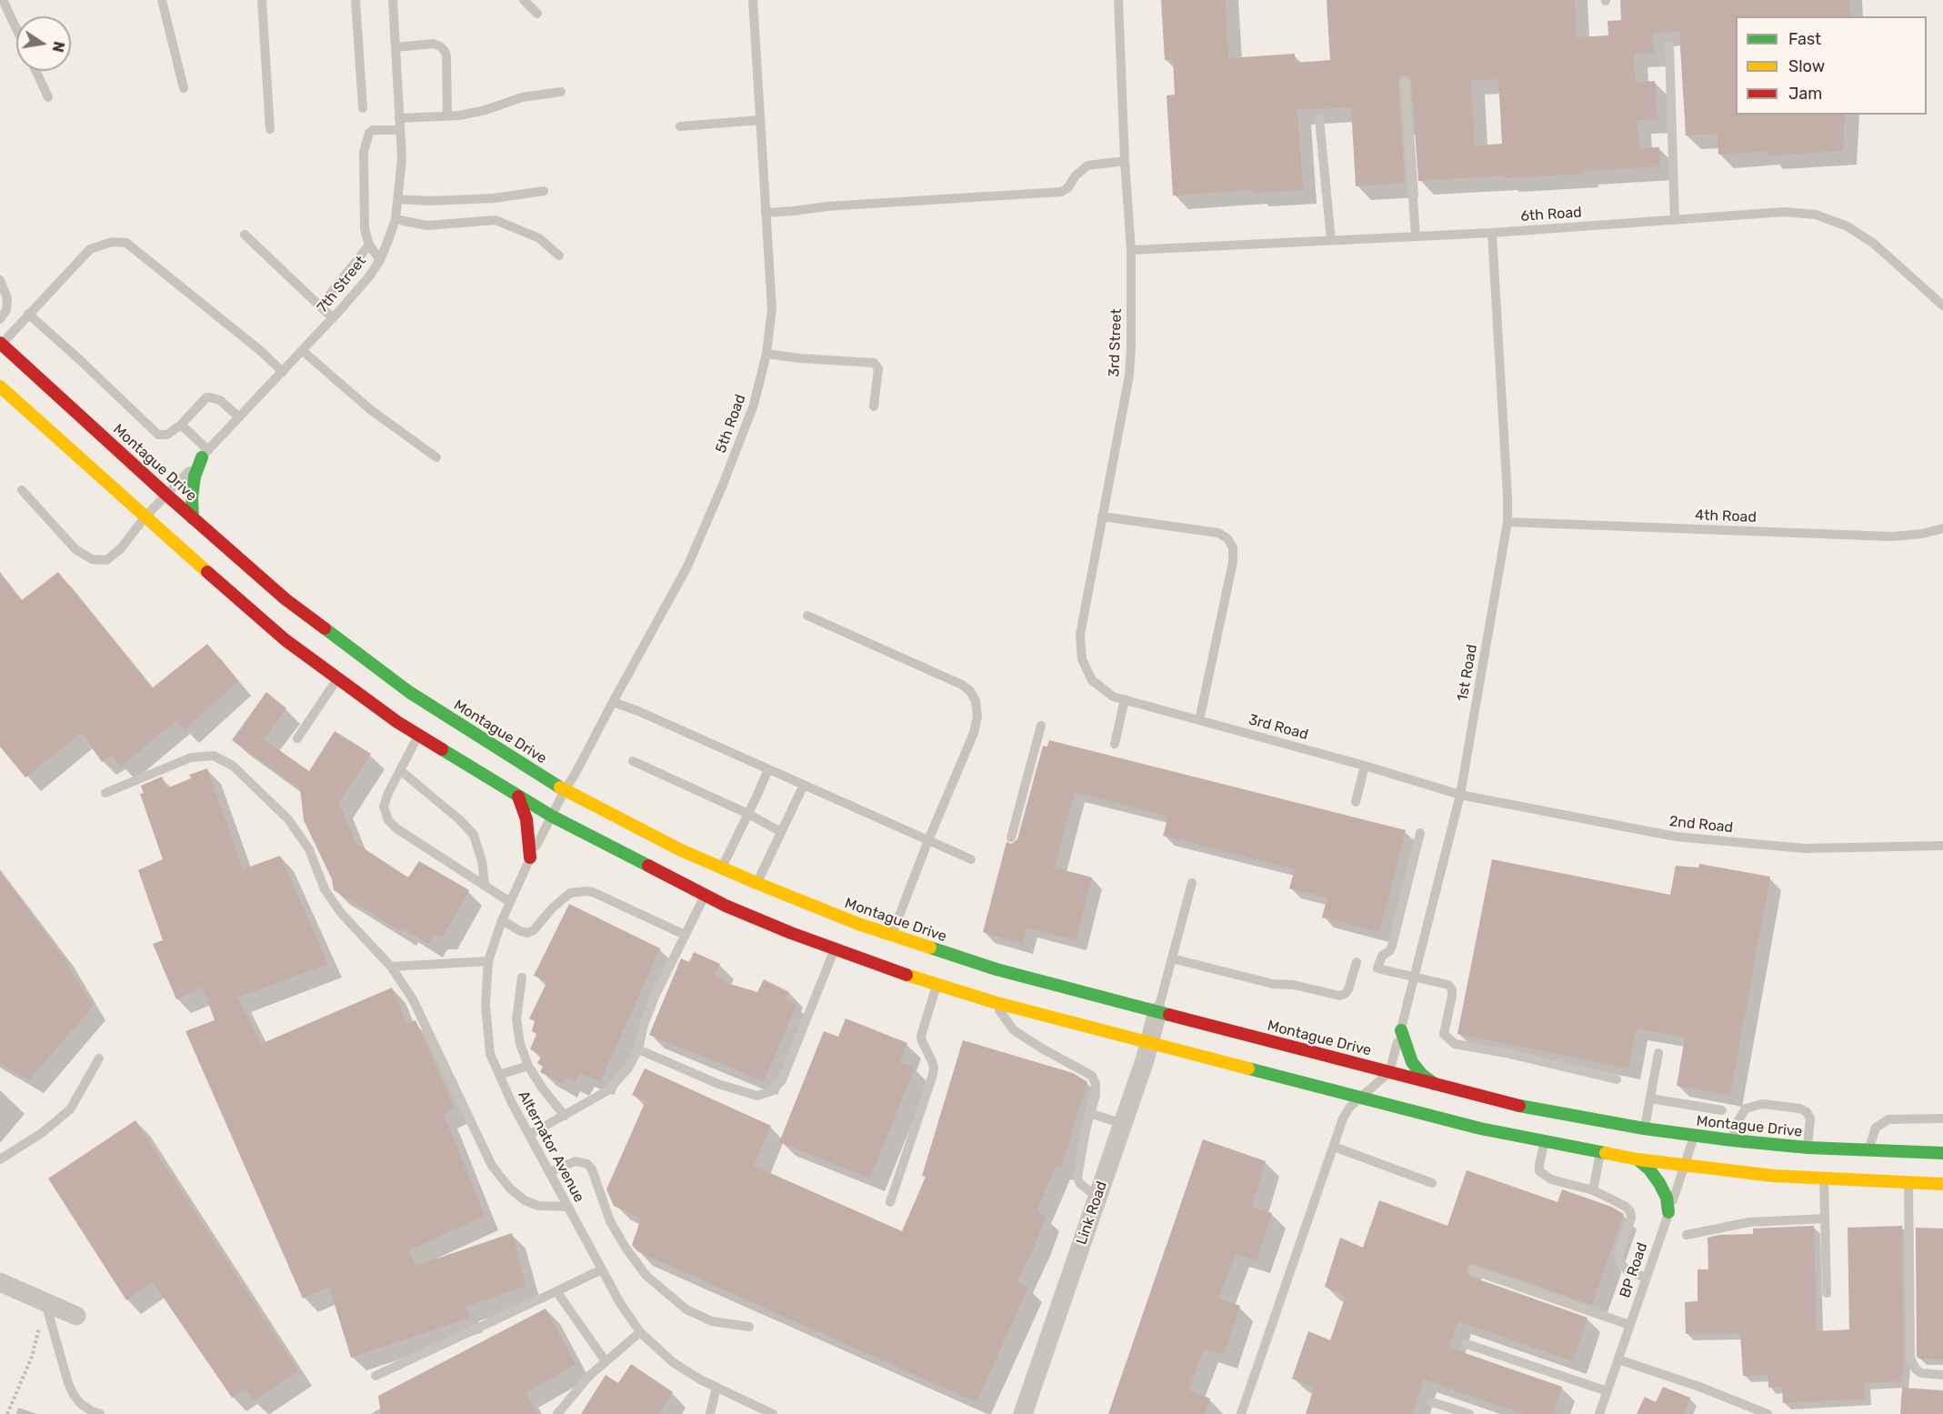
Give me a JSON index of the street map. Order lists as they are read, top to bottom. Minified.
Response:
{"streets":{"main road":["Montague Drive"],"street":["Link Road"],"lane":["6th Road","7th Street","3rd Street","5th Road","4th Road","1st Road","3rd Road","2nd Road","Alternator Avenue","BP Road"]},"crossings":[["6th Road","3rd Street"],["6th Road","1st Road"],["7th Street","Montague Drive"],["3rd Street","3rd Road"],["5th Road","Montague Drive"],["5th Road","Alternator Avenue"],["Montague Drive","1st Road"],["Montague Drive","Link Road"],["Montague Drive","BP Road"],["4th Road","1st Road"],["1st Road","3rd Road"],["1st Road","2nd Road"],["3rd Road","2nd Road"]],"legend":["Fast","Slow","Jam"],"north":"right"}
